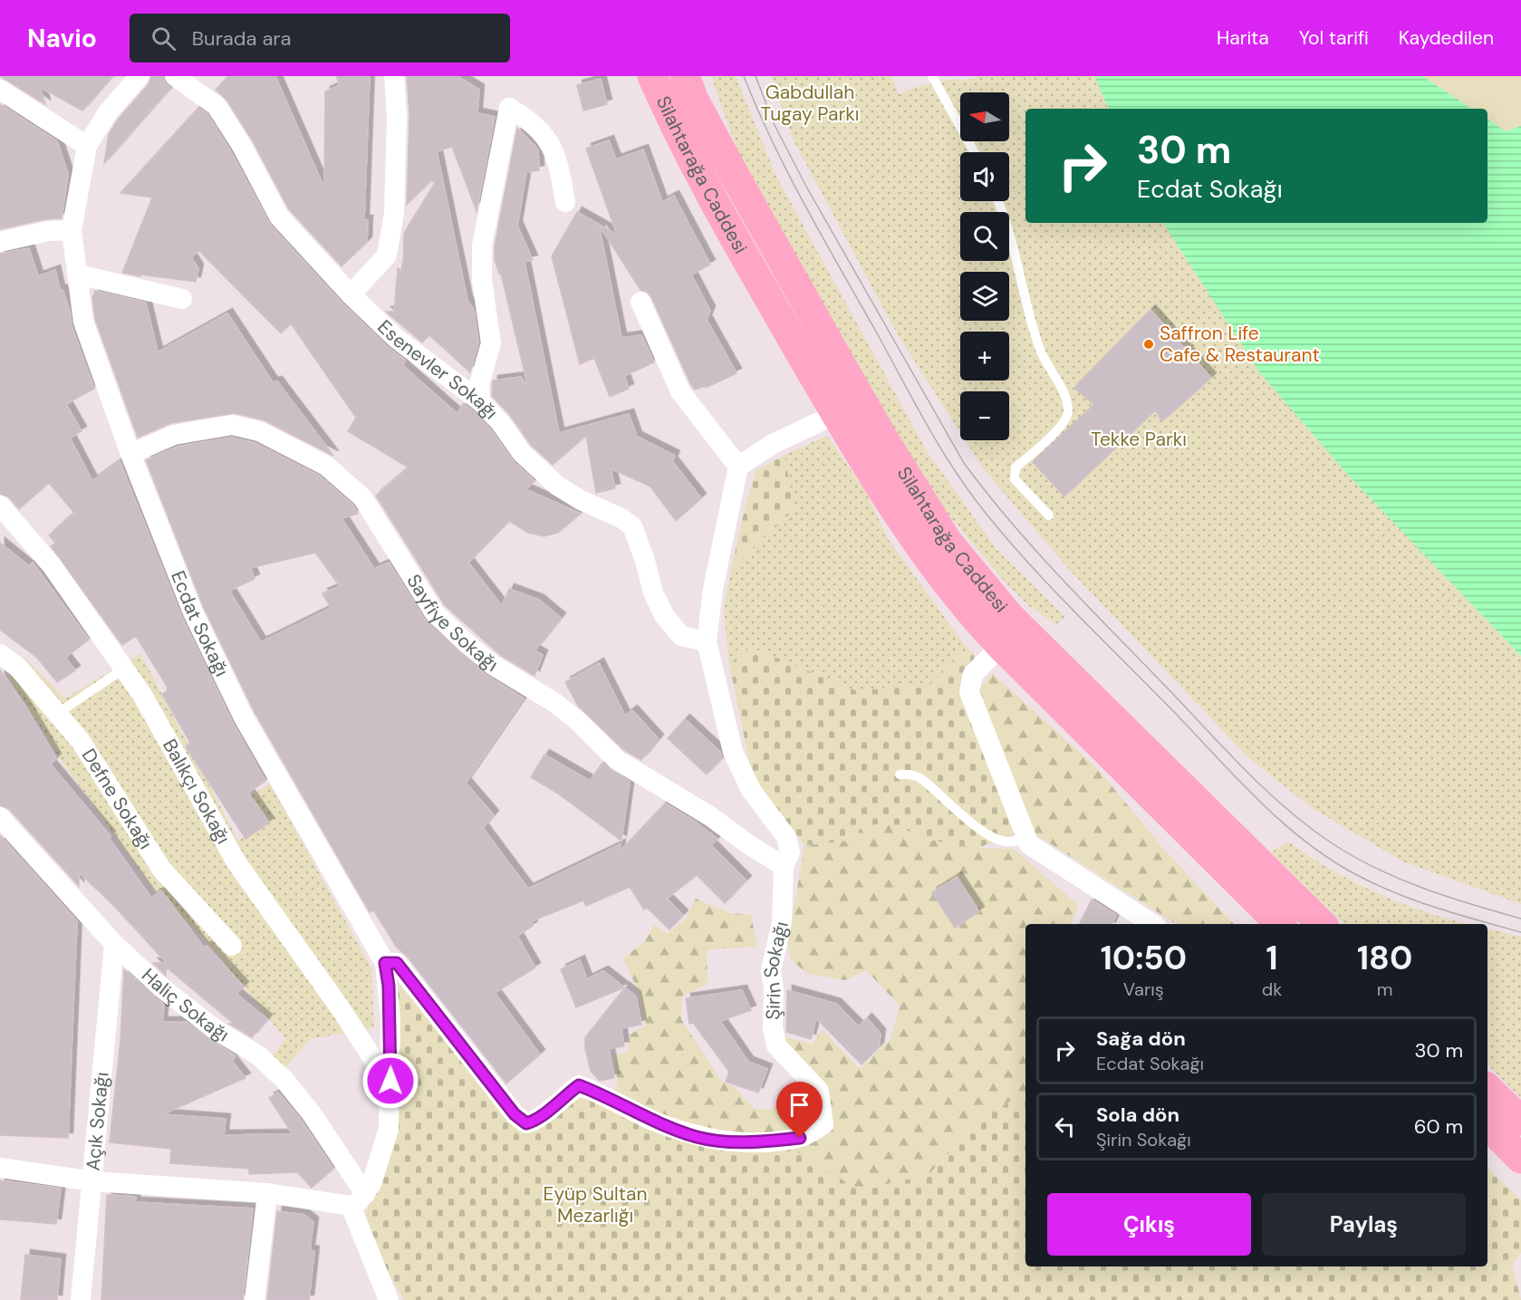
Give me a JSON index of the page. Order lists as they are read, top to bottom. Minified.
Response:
{"streets":{"main road":["Silahtarağa Caddesi"],"street":["Esenevler Sokağı","Sayfiye Sokağı","Ecdat Sokağı","Balıkçı Sokağı","Defne Sokağı","Şirin Sokağı","Haliç Sokağı","Açık Sokağı"]},"crossings":[["Sayfiye Sokağı","Ecdat Sokağı"],["Sayfiye Sokağı","Şirin Sokağı"],["Ecdat Sokağı","Şirin Sokağı"],["Haliç Sokağı","Açık Sokağı"]],"parks":["Gabdullah Tugay Parkı","Tekke Parkı","Eyüp Sultan Mezarlığı"],"places":["Saffron Life Cafe & Restaurant"],"north":"left","page":{"header":"Navio","search":"Burada ara","nav":["Harita","Yol tarifi","Kaydedilen"],"map_buttons":["+","−"],"turn":["30 m","Ecdat Sokağı"],"eta":["10:50","Varış","1","dk","180","m"],"list":[{"name":"Sağa dön","note":"Ecdat Sokağı","value":"30 m"},{"name":"Sola dön","note":"Şirin Sokağı","value":"60 m"}],"buttons":["Çıkış","Paylaş"]}}
